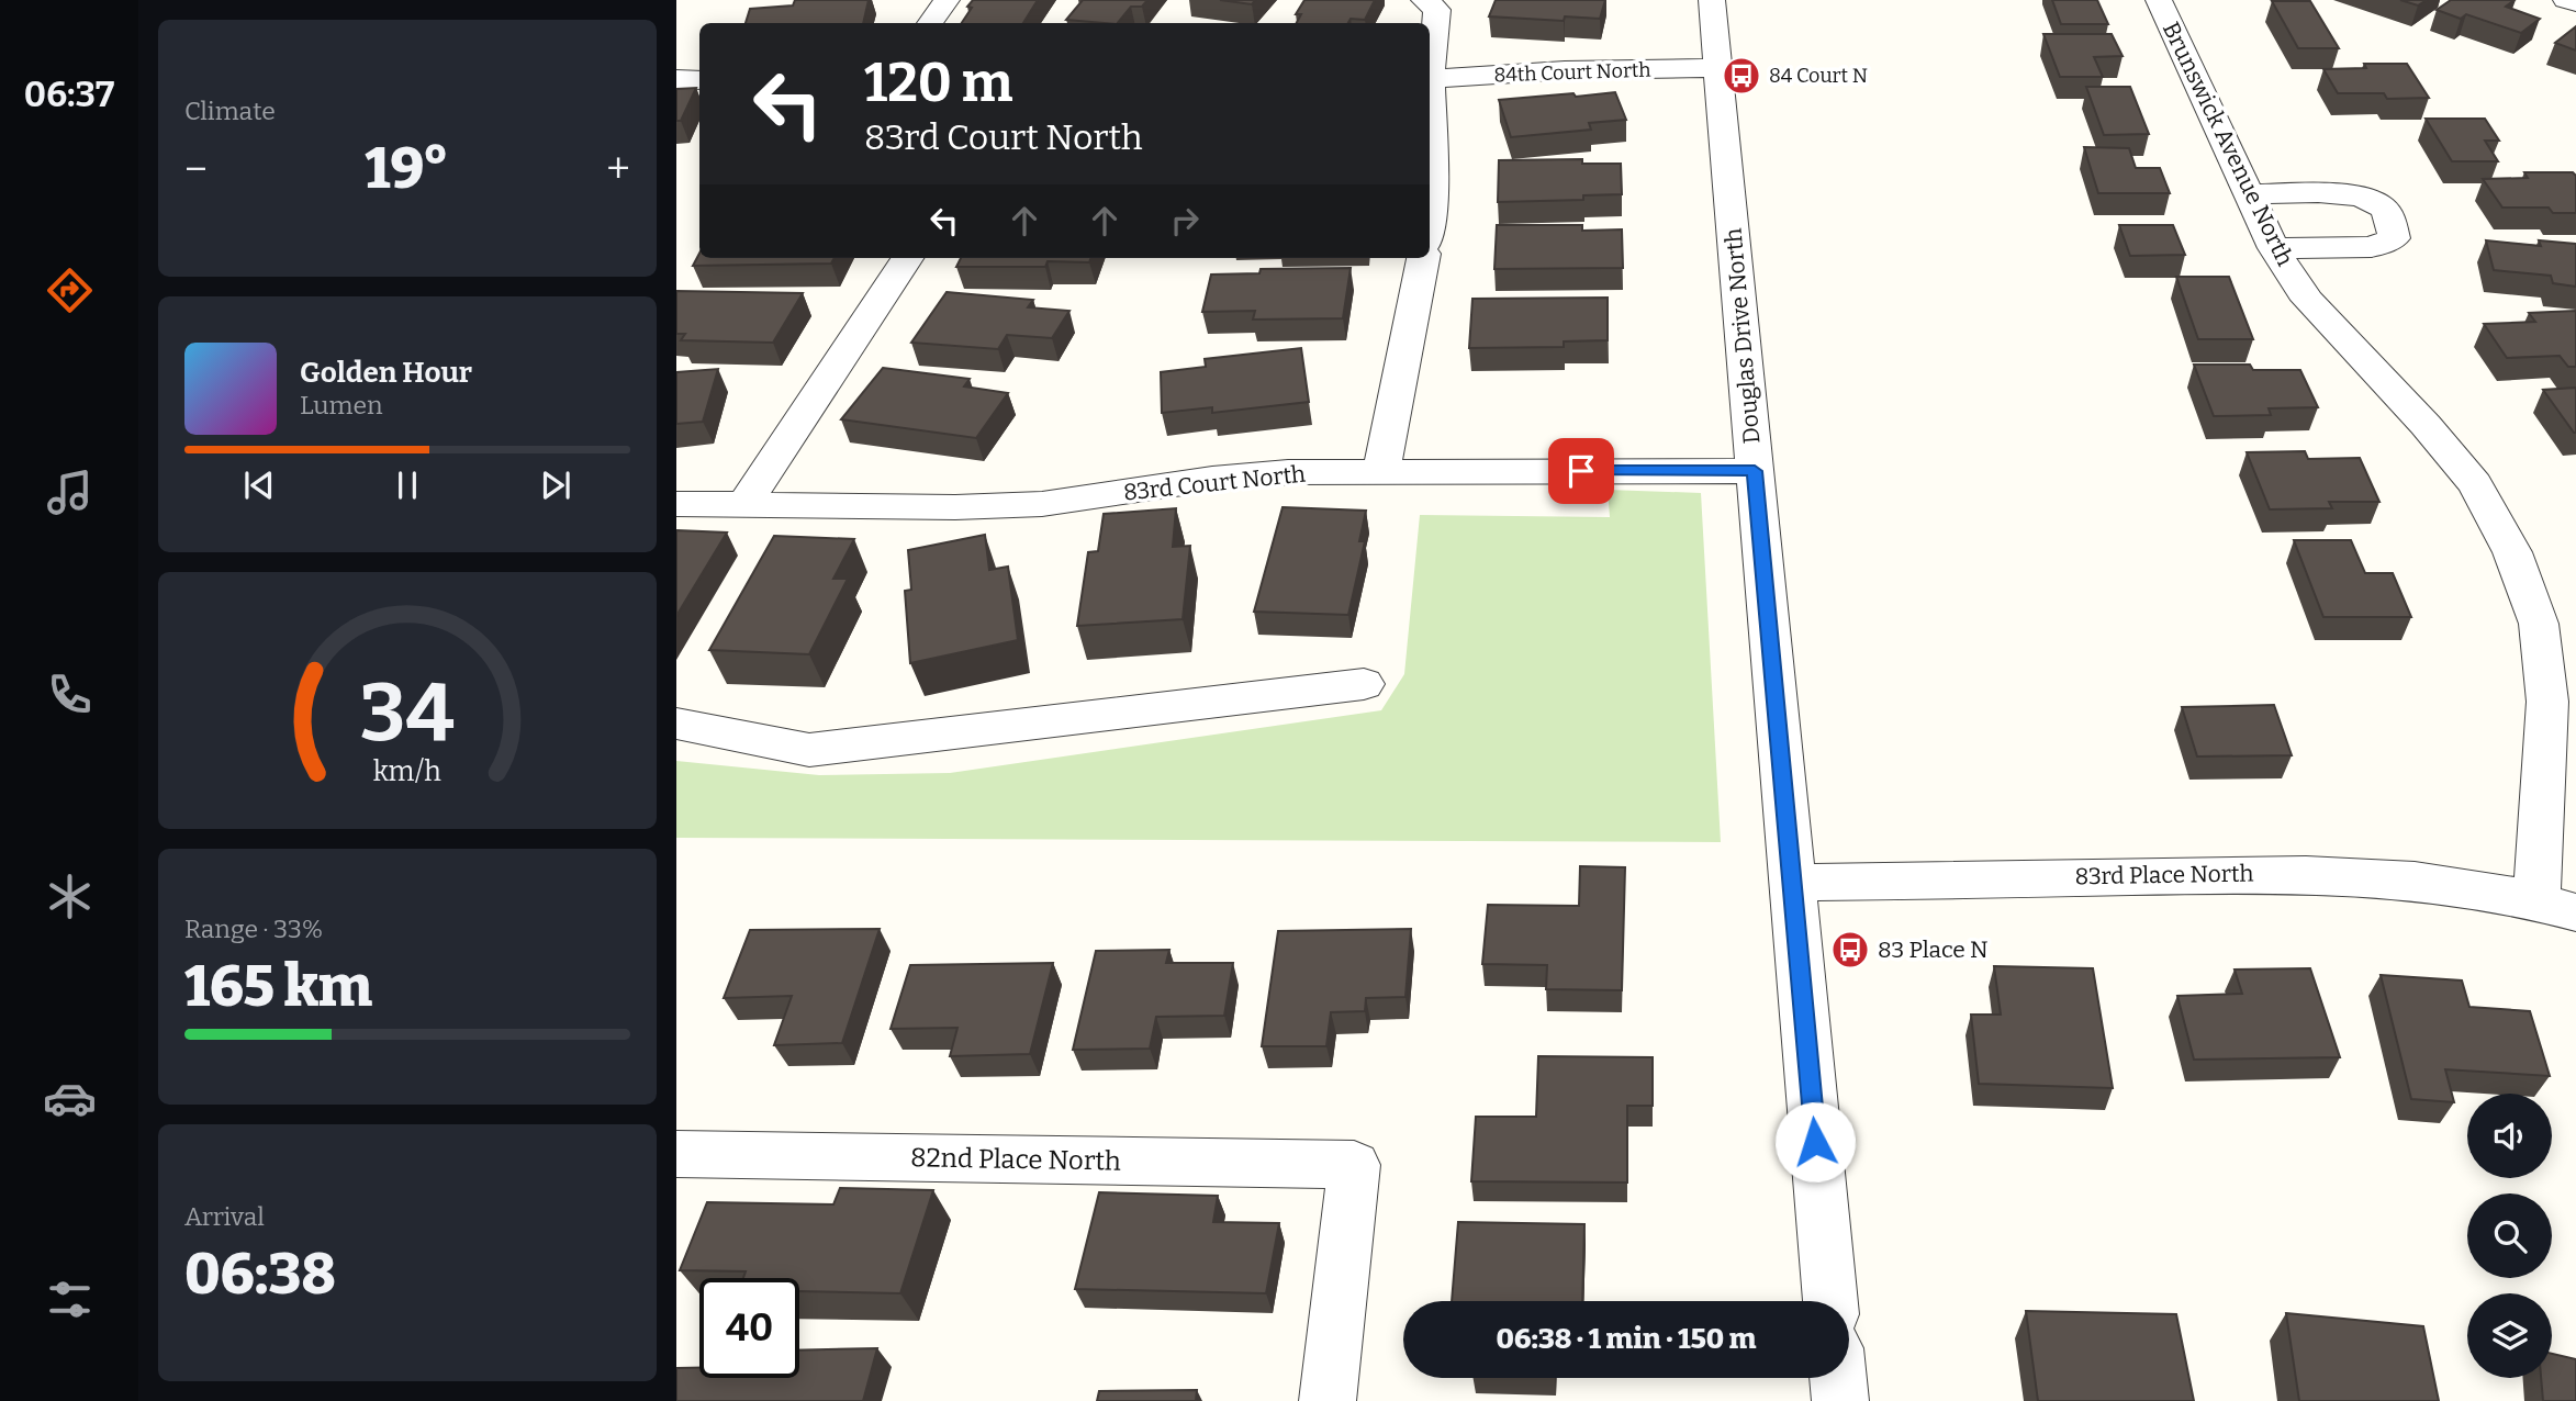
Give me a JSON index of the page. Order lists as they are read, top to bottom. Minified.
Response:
{"streets":{"street":["84th Court North","Brunswick Avenue North","Douglas Drive North","83rd Court North","83rd Place North","82nd Place North"]},"crossings":[["84th Court North","Douglas Drive North"],["Brunswick Avenue North","83rd Place North"],["Douglas Drive North","83rd Court North"],["Douglas Drive North","83rd Place North"]],"places":{"bus stop":["84 Court N","83 Place N"]},"page":{"tabs":"06:37","tile":["Climate",["Range · 33%","165 km"],["Arrival","06:38"]],"turn":["120 m","83rd Court North"],"heat":["−","19°","+"],"song":["Golden Hour","Lumen"],"limit":"40","trip":"06:38 · 1 min · 150 m","gauge":["34","km/h"]}}
